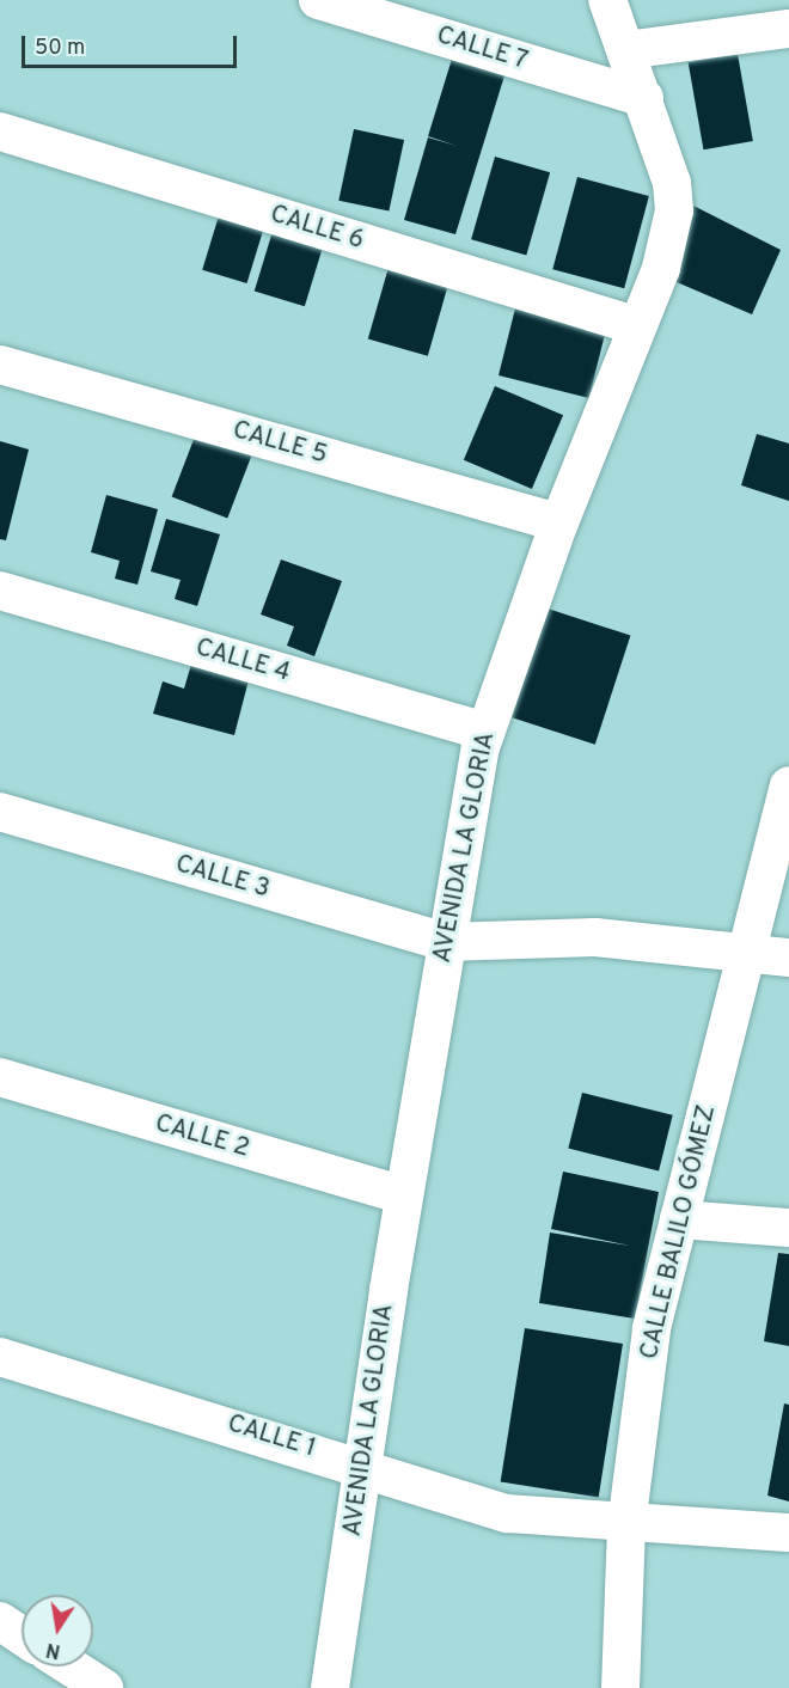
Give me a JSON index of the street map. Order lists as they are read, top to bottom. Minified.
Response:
{"streets":{"street":["CALLE 7","CALLE 6","CALLE 5","CALLE 4","AVENIDA LA GLORIA","CALLE 3","CALLE 2","CALLE BALILO GÓMEZ","CALLE 1"]},"crossings":[["CALLE 7","AVENIDA LA GLORIA"],["CALLE 6","AVENIDA LA GLORIA"],["CALLE 5","AVENIDA LA GLORIA"],["CALLE 4","AVENIDA LA GLORIA"],["AVENIDA LA GLORIA","CALLE 3"],["AVENIDA LA GLORIA","CALLE 2"],["AVENIDA LA GLORIA","CALLE 1"],["CALLE 3","CALLE BALILO GÓMEZ"],["CALLE BALILO GÓMEZ","CALLE 1"]],"scale_bar":"50 m","north":"bottom"}
